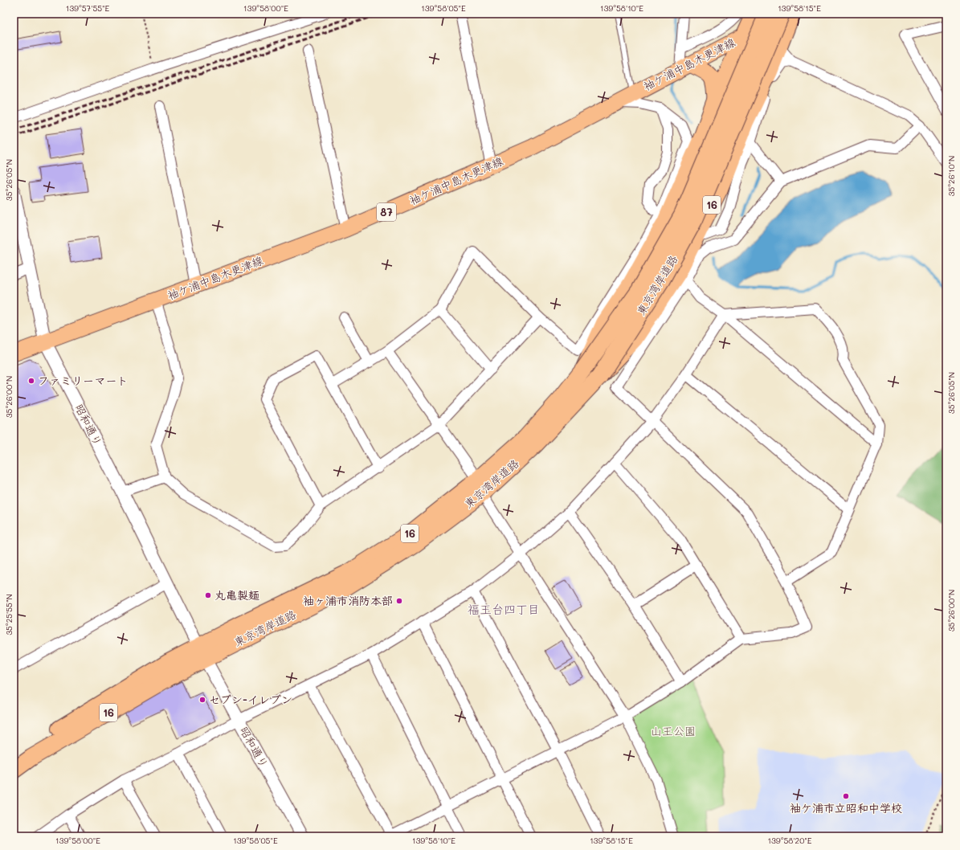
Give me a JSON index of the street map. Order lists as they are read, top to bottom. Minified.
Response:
{"streets":{"highway":["16","東京湾岸道路"],"main road":["袖ケ浦中島木更津線","87"],"street":["昭和通り"]},"crossings":[["袖ケ浦中島木更津線","16"],["袖ケ浦中島木更津線","87"],["袖ケ浦中島木更津線","昭和通り"],["16","87"],["16","東京湾岸道路"],["東京湾岸道路","昭和通り"]],"districts":["福王台四丁目"],"parks":["山王公園"],"places":["ファミリーマート","丸亀製麺","袖ヶ浦市消防本部","セブン-イレブン","袖ケ浦市立昭和中学校"],"coordinates":["139°57'55\"E","139°58'00\"E","139°58'05\"E","139°58'10\"E","139°58'15\"E","35°26'10\"N","35°26'05\"N","35°26'00\"N","35°25'55\"N","139°58'20\"E"]}
